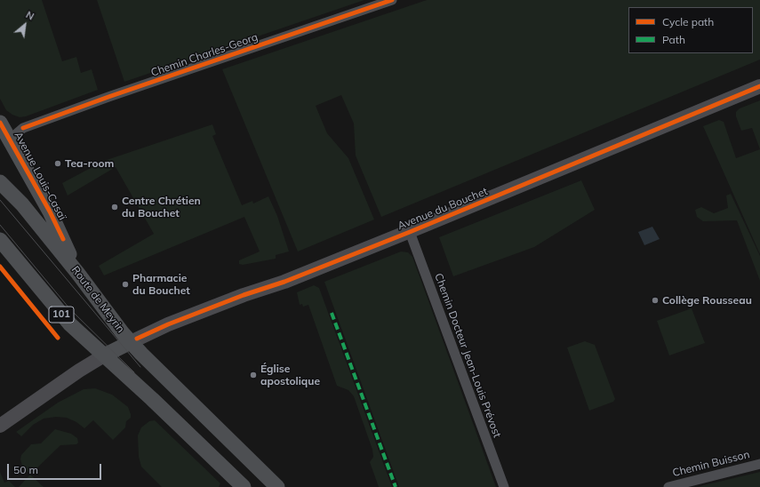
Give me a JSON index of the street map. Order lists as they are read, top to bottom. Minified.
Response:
{"streets":{"main road":["Avenue Louis-Casaï","Route de Meyrin","101"],"street":["Chemin Charles-Georg","Avenue du Bouchet","Chemin Docteur Jean-Louis Prévost","Chemin Buisson"]},"crossings":[["Chemin Charles-Georg","Avenue Louis-Casaï"],["Avenue Louis-Casaï","Route de Meyrin"],["Avenue du Bouchet","Route de Meyrin"],["Avenue du Bouchet","Chemin Docteur Jean-Louis Prévost"]],"places":["Tea-room","Centre Chrétien du Bouchet","Pharmacie du Bouchet","Collège Rousseau","Église apostolique"],"legend":["Cycle path","Path"],"scale_bar":"50 m","north":"top right"}
